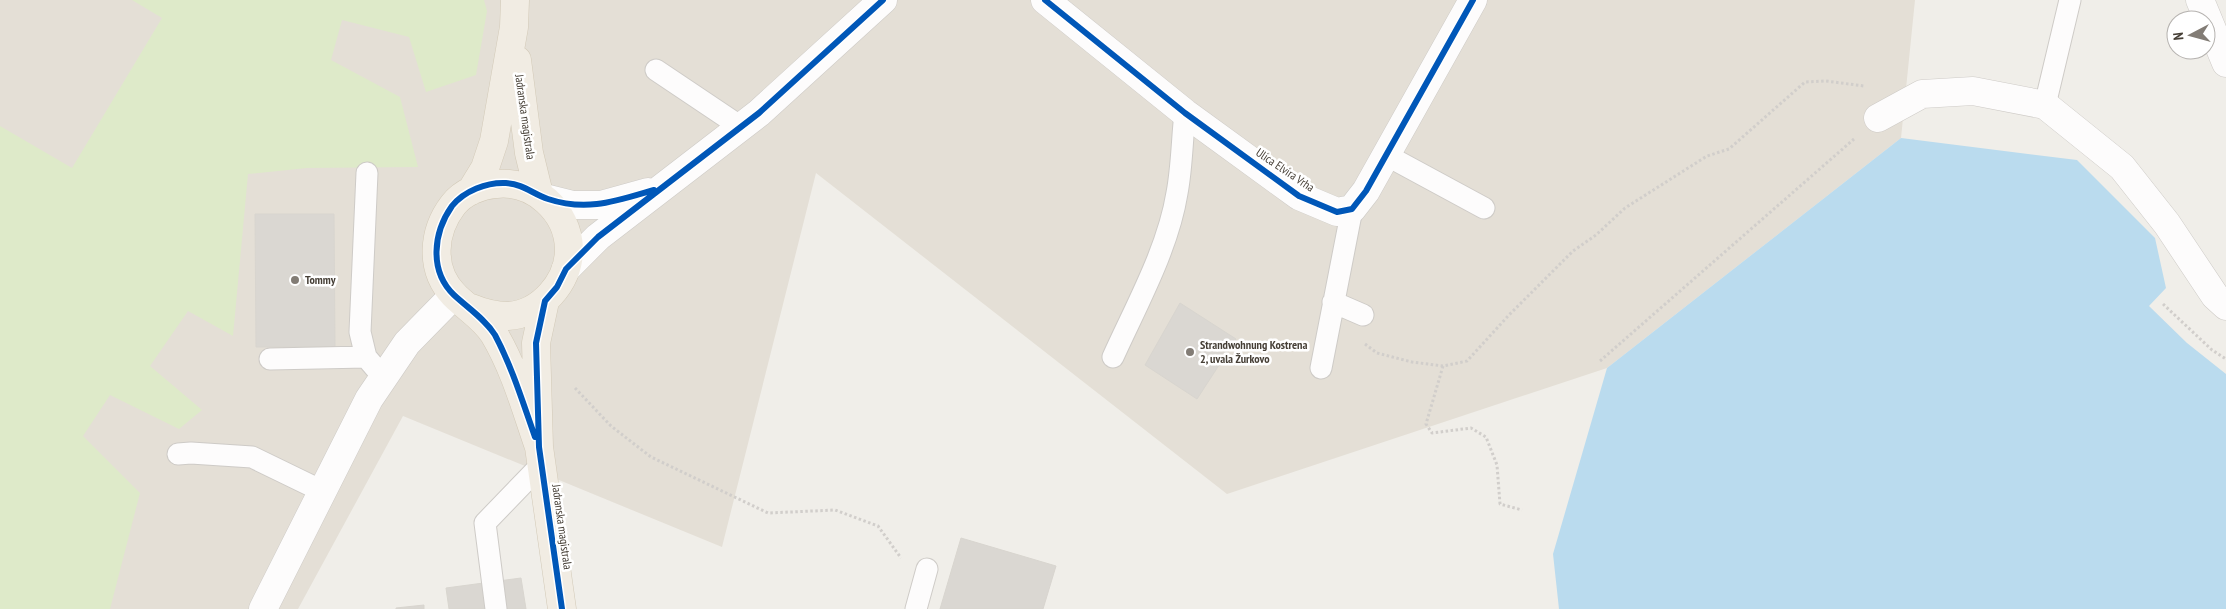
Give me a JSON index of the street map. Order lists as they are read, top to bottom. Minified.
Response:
{"streets":{"main road":["Jadranska magistrala"],"street":["Ulica Elvira Vrha"]},"places":["Tommy","Strandwohnung Kostrena 2, uvala Žurkovo"],"north":"left"}
